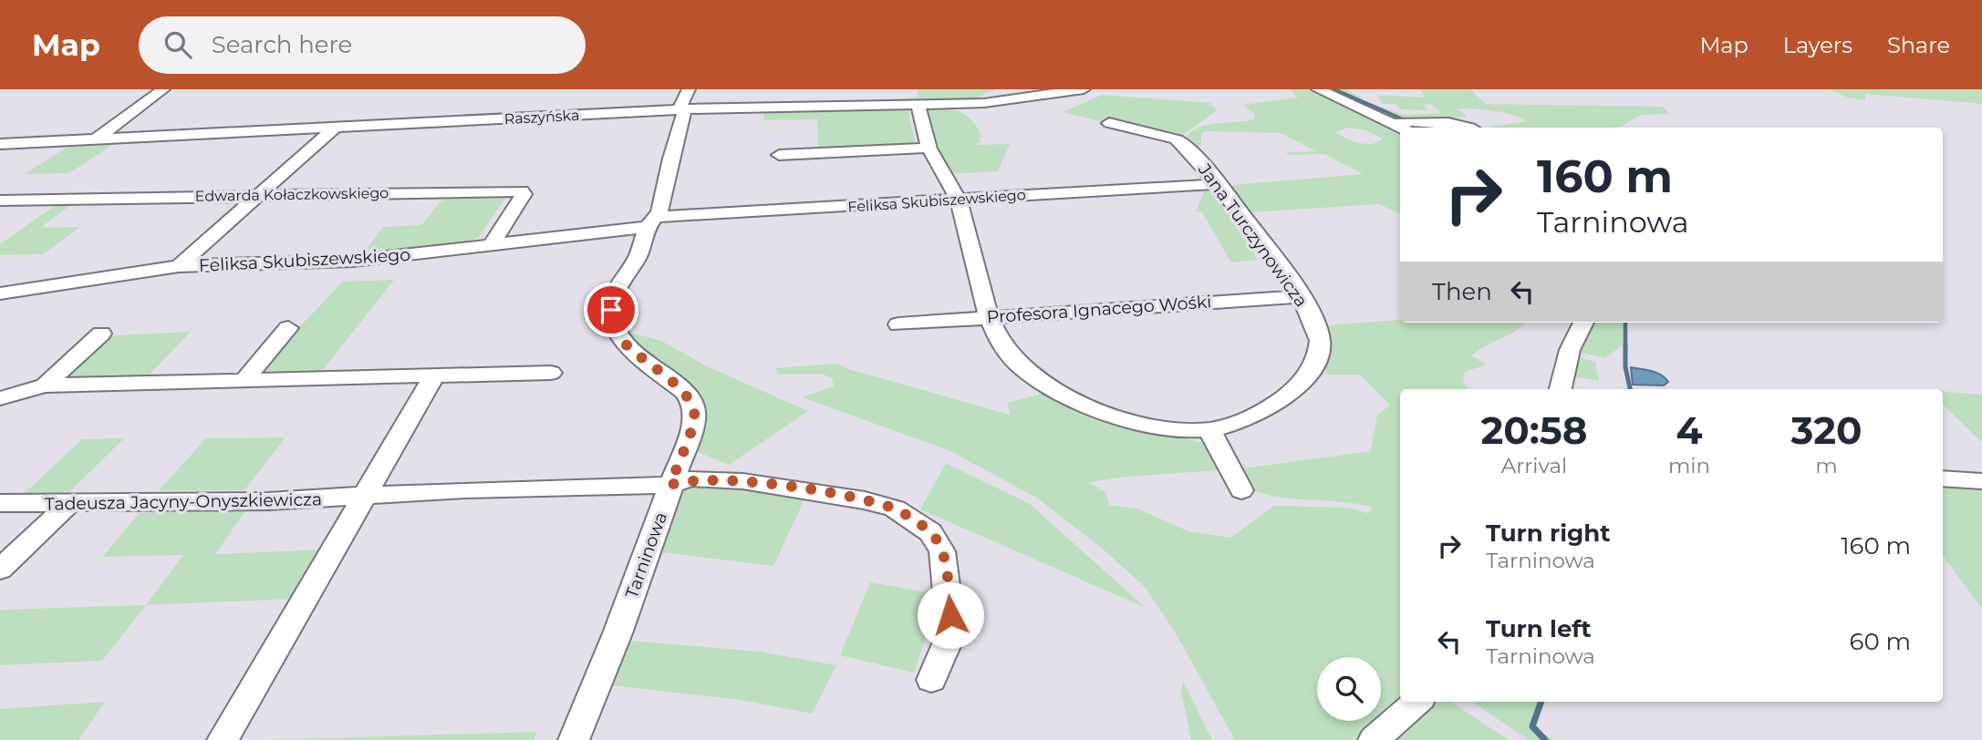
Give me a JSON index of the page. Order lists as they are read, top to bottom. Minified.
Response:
{"streets":{"street":["Raszyńska","Edwarda Kołaczkowskiego","Feliksa Skubiszewskiego","Jana Turczynowicza","Profesora Ignacego Wośki","Tadeusza Jacyny-Onyszkiewicza","Tarninowa"]},"crossings":[["Raszyńska","Jana Turczynowicza"],["Raszyńska","Tarninowa"],["Edwarda Kołaczkowskiego","Feliksa Skubiszewskiego"],["Feliksa Skubiszewskiego","Jana Turczynowicza"],["Feliksa Skubiszewskiego","Tarninowa"],["Jana Turczynowicza","Profesora Ignacego Wośki"],["Tadeusza Jacyny-Onyszkiewicza","Tarninowa"]],"page":{"header":"Map","search":"Search here","nav":["Map","Layers","Share"],"turn":["160 m","Tarninowa"],"then":"Then","eta":["20:58","Arrival","4","min","320","m"],"list":[{"name":"Turn right","note":"Tarninowa","value":"160 m"},{"name":"Turn left","note":"Tarninowa","value":"60 m"}]}}
